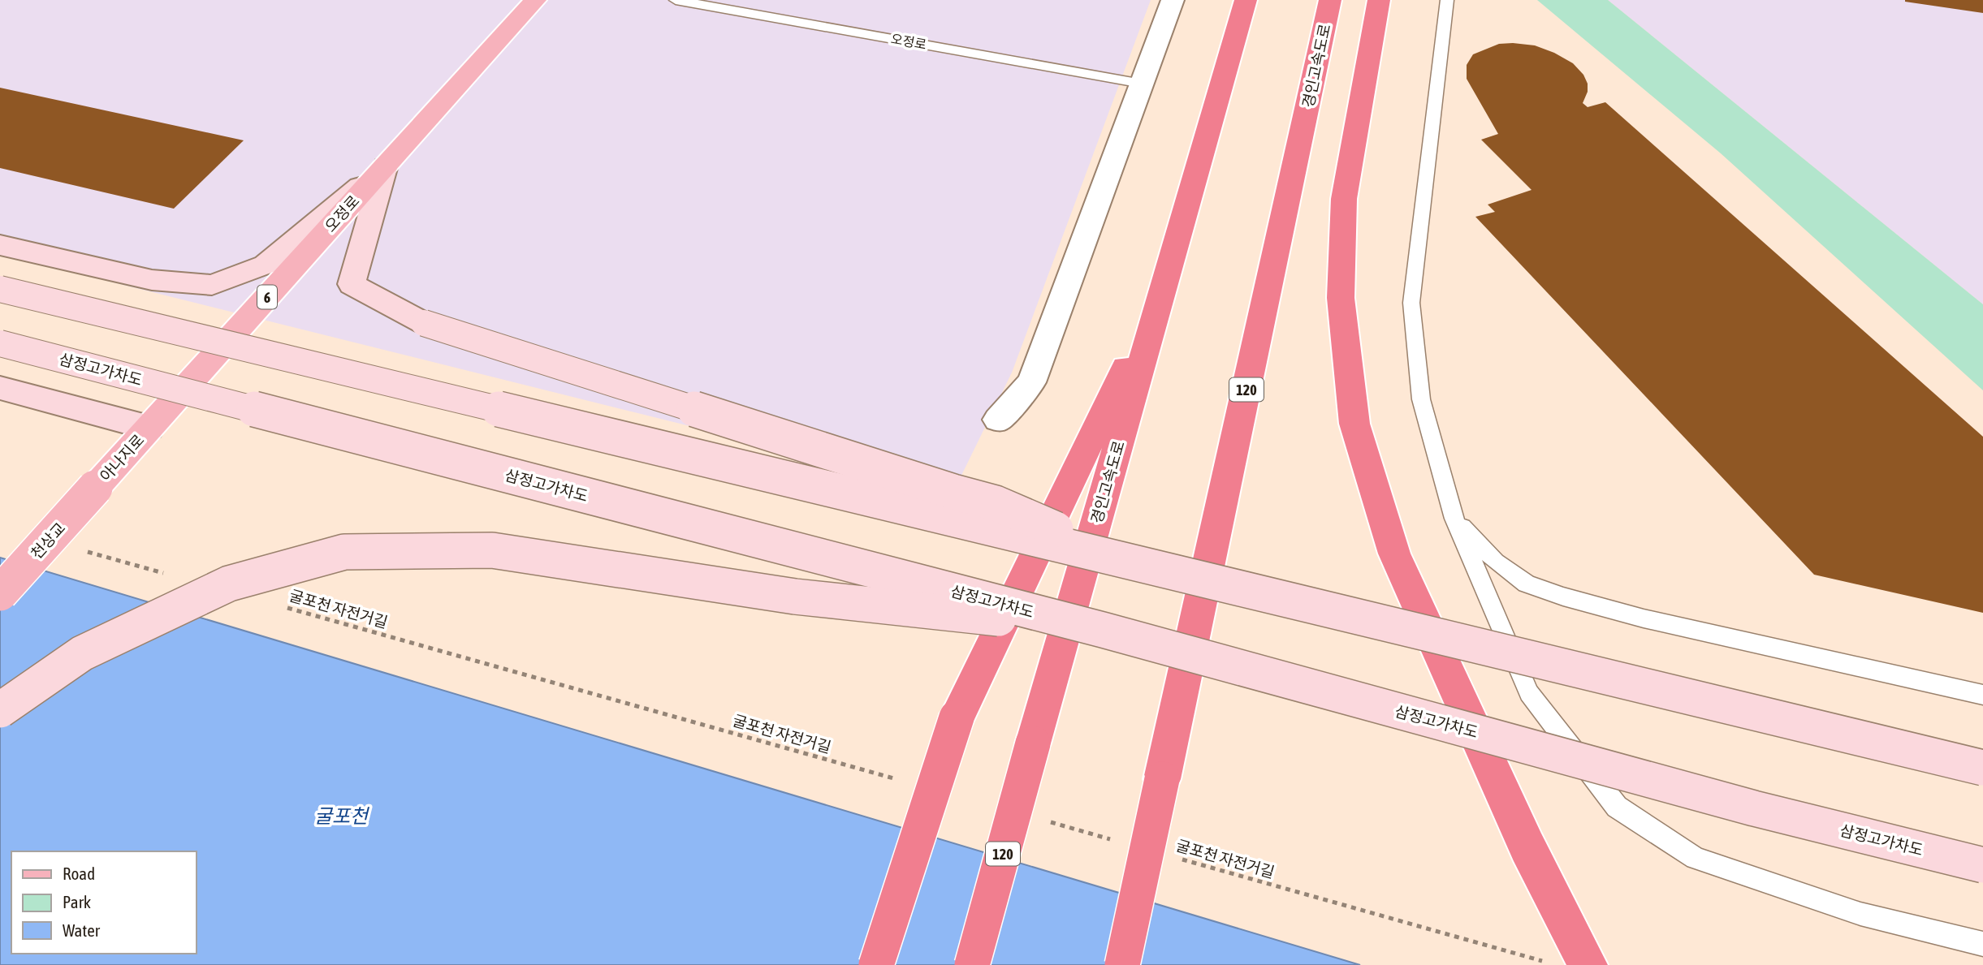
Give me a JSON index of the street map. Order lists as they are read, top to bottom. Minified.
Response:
{"streets":{"highway":["경인고속도로","120"],"main road":["오정로","6","아나지로","천상교"],"street":["삼정고가차도"],"path":["굴포천 자전거길"]},"crossings":[["오정로","아나지로"],["아나지로","천상교"]],"water":["굴포천"],"legend":["Road","Park","Water"]}
